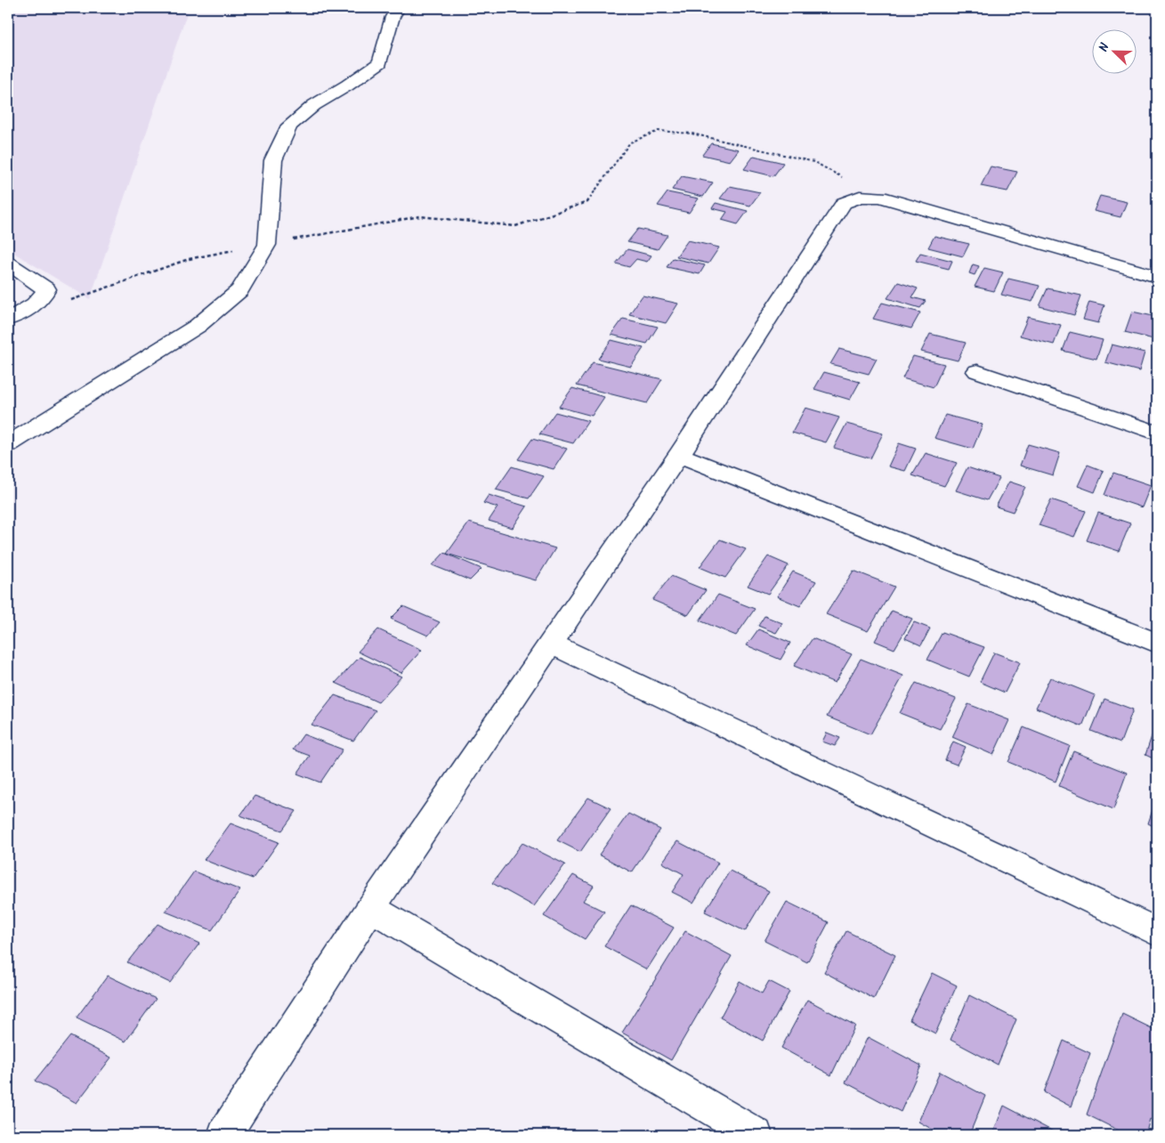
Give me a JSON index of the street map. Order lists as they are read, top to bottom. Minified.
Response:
{"north":"top left"}
